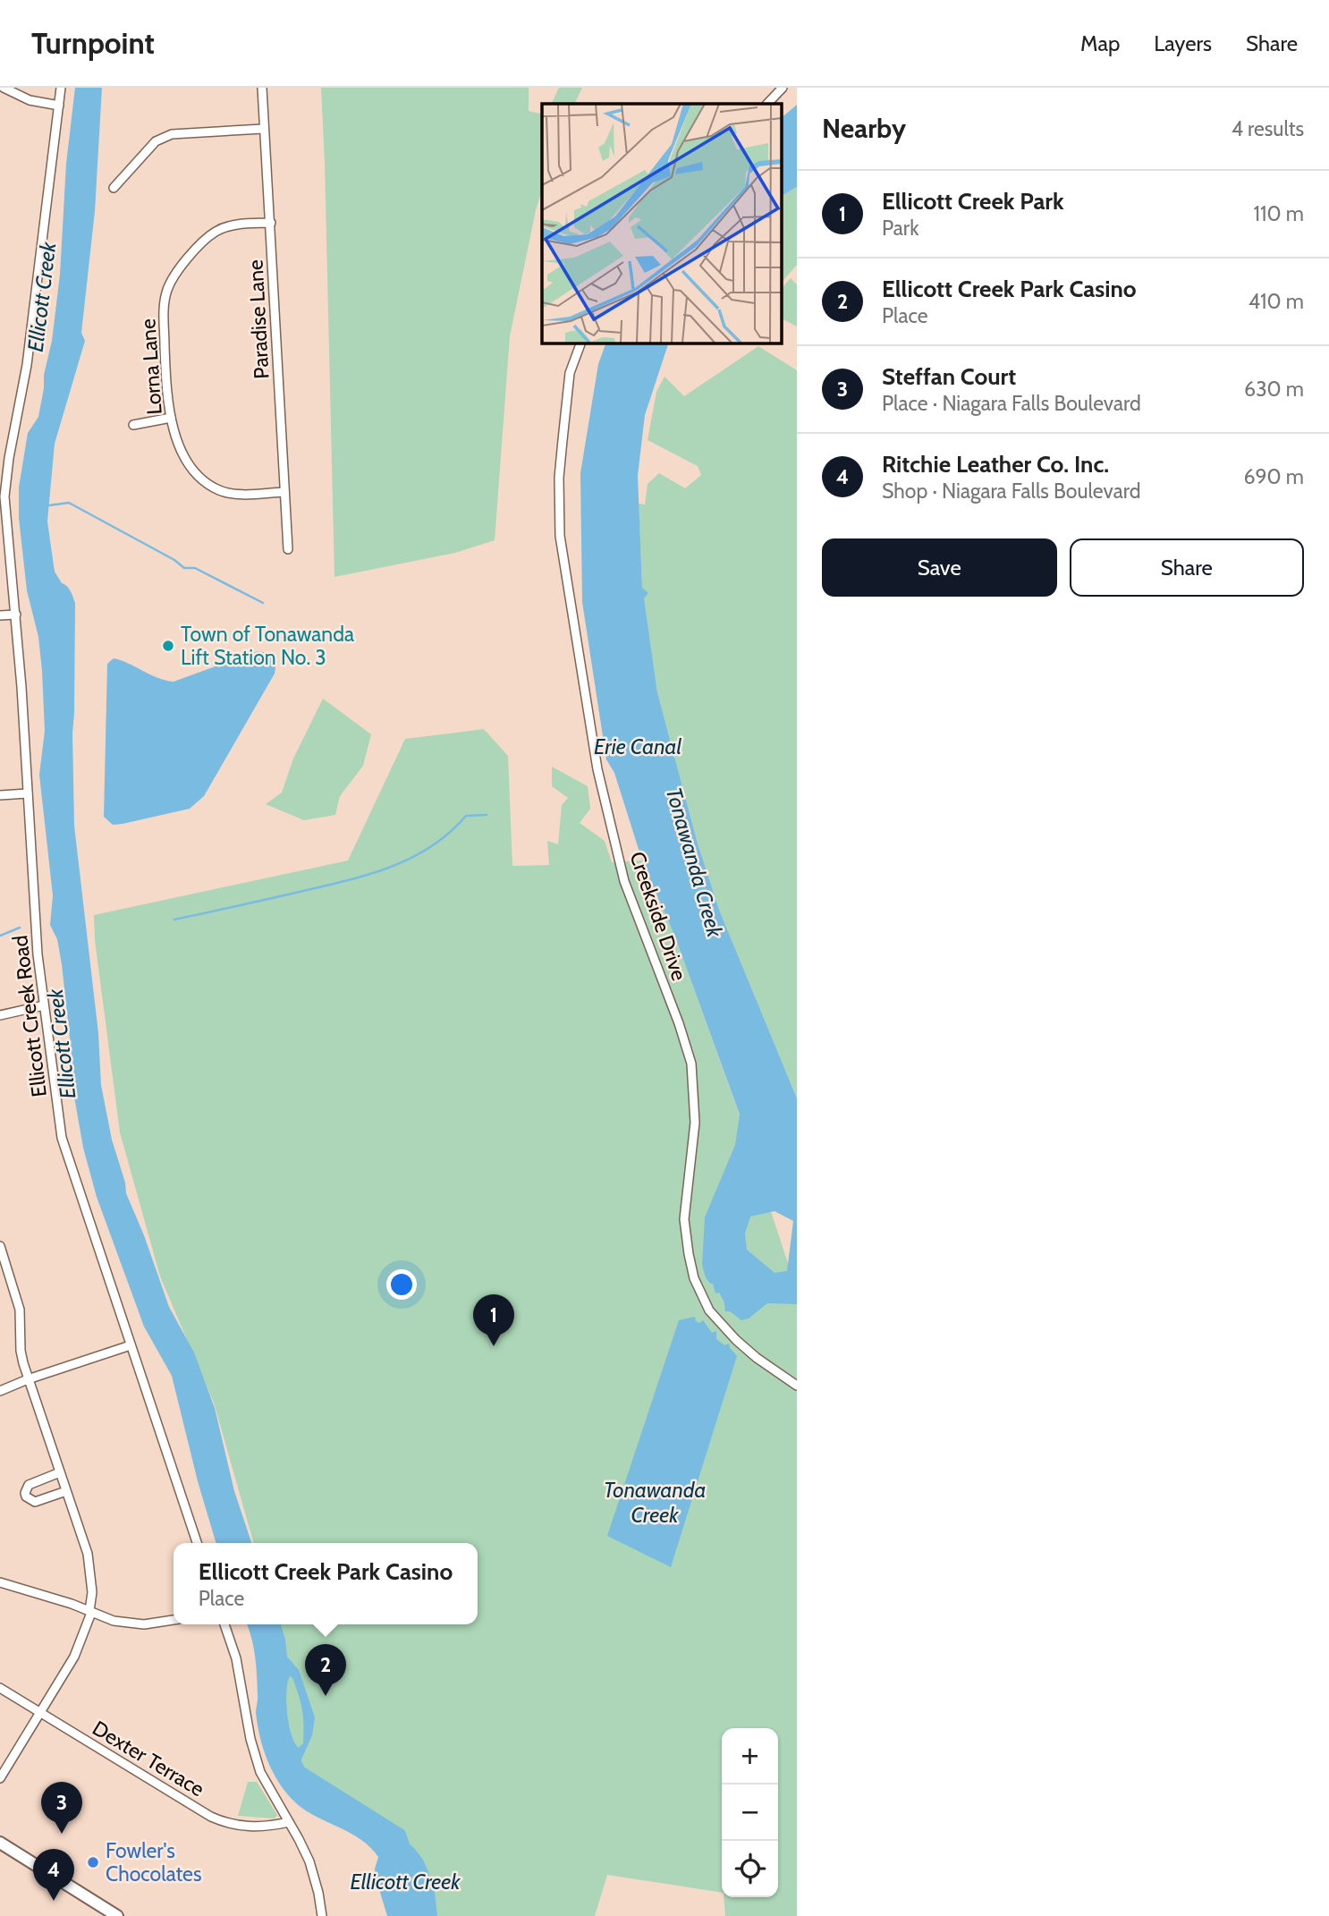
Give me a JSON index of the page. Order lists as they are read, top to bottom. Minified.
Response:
{"streets":{"street":["Paradise Lane","Lorna Lane","Creekside Drive","Ellicott Creek Road","Dexter Terrace"]},"crossings":[["Paradise Lane","Lorna Lane"]],"water":["Ellicott Creek","Erie Canal","Tonawanda Creek"],"places":["Town of Tonawanda Lift Station No. 3","Fowler's Chocolates"],"page":{"header":"Turnpoint","nav":["Map","Layers","Share"],"heading":["Nearby","4 results"],"list":[{"mark":"1","name":"Ellicott Creek Park","note":"Park","value":"110 m"},{"mark":"2","name":"Ellicott Creek Park Casino","note":"Place","value":"410 m"},{"mark":"3","name":"Steffan Court","note":"Place · Niagara Falls Boulevard","value":"630 m"},{"mark":"4","name":"Ritchie Leather Co. Inc.","note":"Shop · Niagara Falls Boulevard","value":"690 m"}],"buttons":["Save","Share"],"pins":["1","2","3","4"],"popup":["Ellicott Creek Park Casino","Place"],"map_buttons":["+","−"]}}
